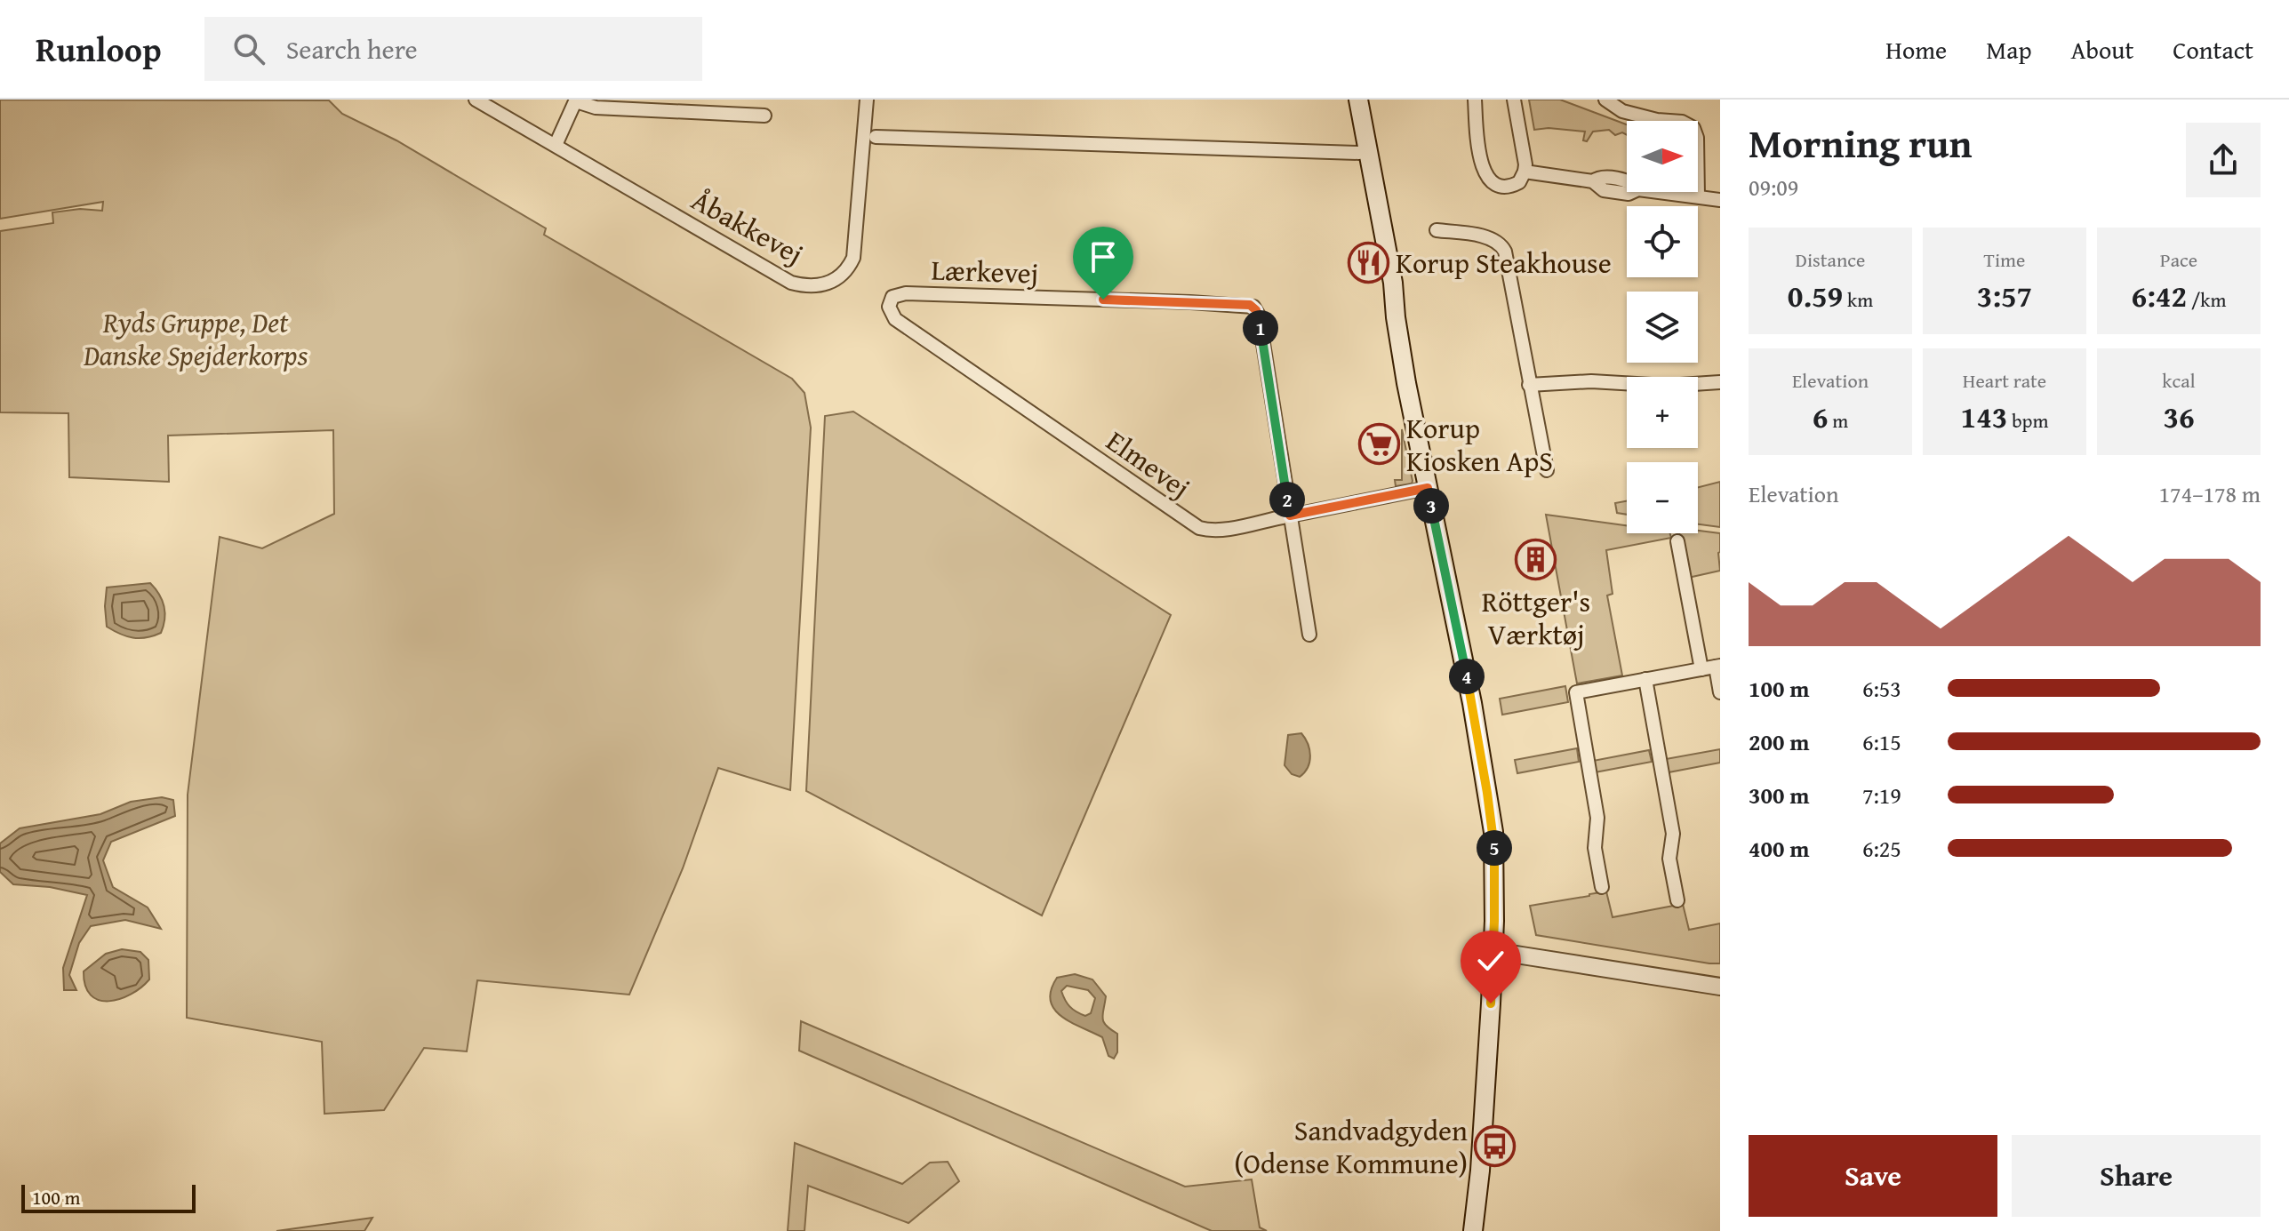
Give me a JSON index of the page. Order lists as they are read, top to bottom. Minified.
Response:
{"streets":{"street":["Åbakkevej","Lærkevej","Elmevej"]},"crossings":[["Lærkevej","Elmevej"]],"parks":["Ryds Gruppe, Det Danske Spejderkorps"],"places":{"restaurant":["Korup Steakhouse"],"supermarket":["Korup Kiosken ApS"],"building":["Röttger's Værktøj"],"bus stop":["Sandvadgyden (Odense Kommune)"]},"scale_bar":"100 m","north":"right","page":{"header":"Runloop","search":"Search here","nav":["Home","Map","About","Contact"],"heading":["Morning run","09:09"],"map_buttons":["+","−"],"stats":[["Distance","0.59 km"],["Time","3:57"],["Pace","6:42 /km"],["Elevation","6 m"],["Heart rate","143 bpm"],["kcal","36"]],"pins":["1","2","3","4","5"],"chart":["Elevation","174–178 m"],"list":[{"name":"100 m","note":"6:53"},{"name":"200 m","note":"6:15"},{"name":"300 m","note":"7:19"},{"name":"400 m","note":"6:25"}],"buttons":["Save","Share"],"scale":"100 m"}}
